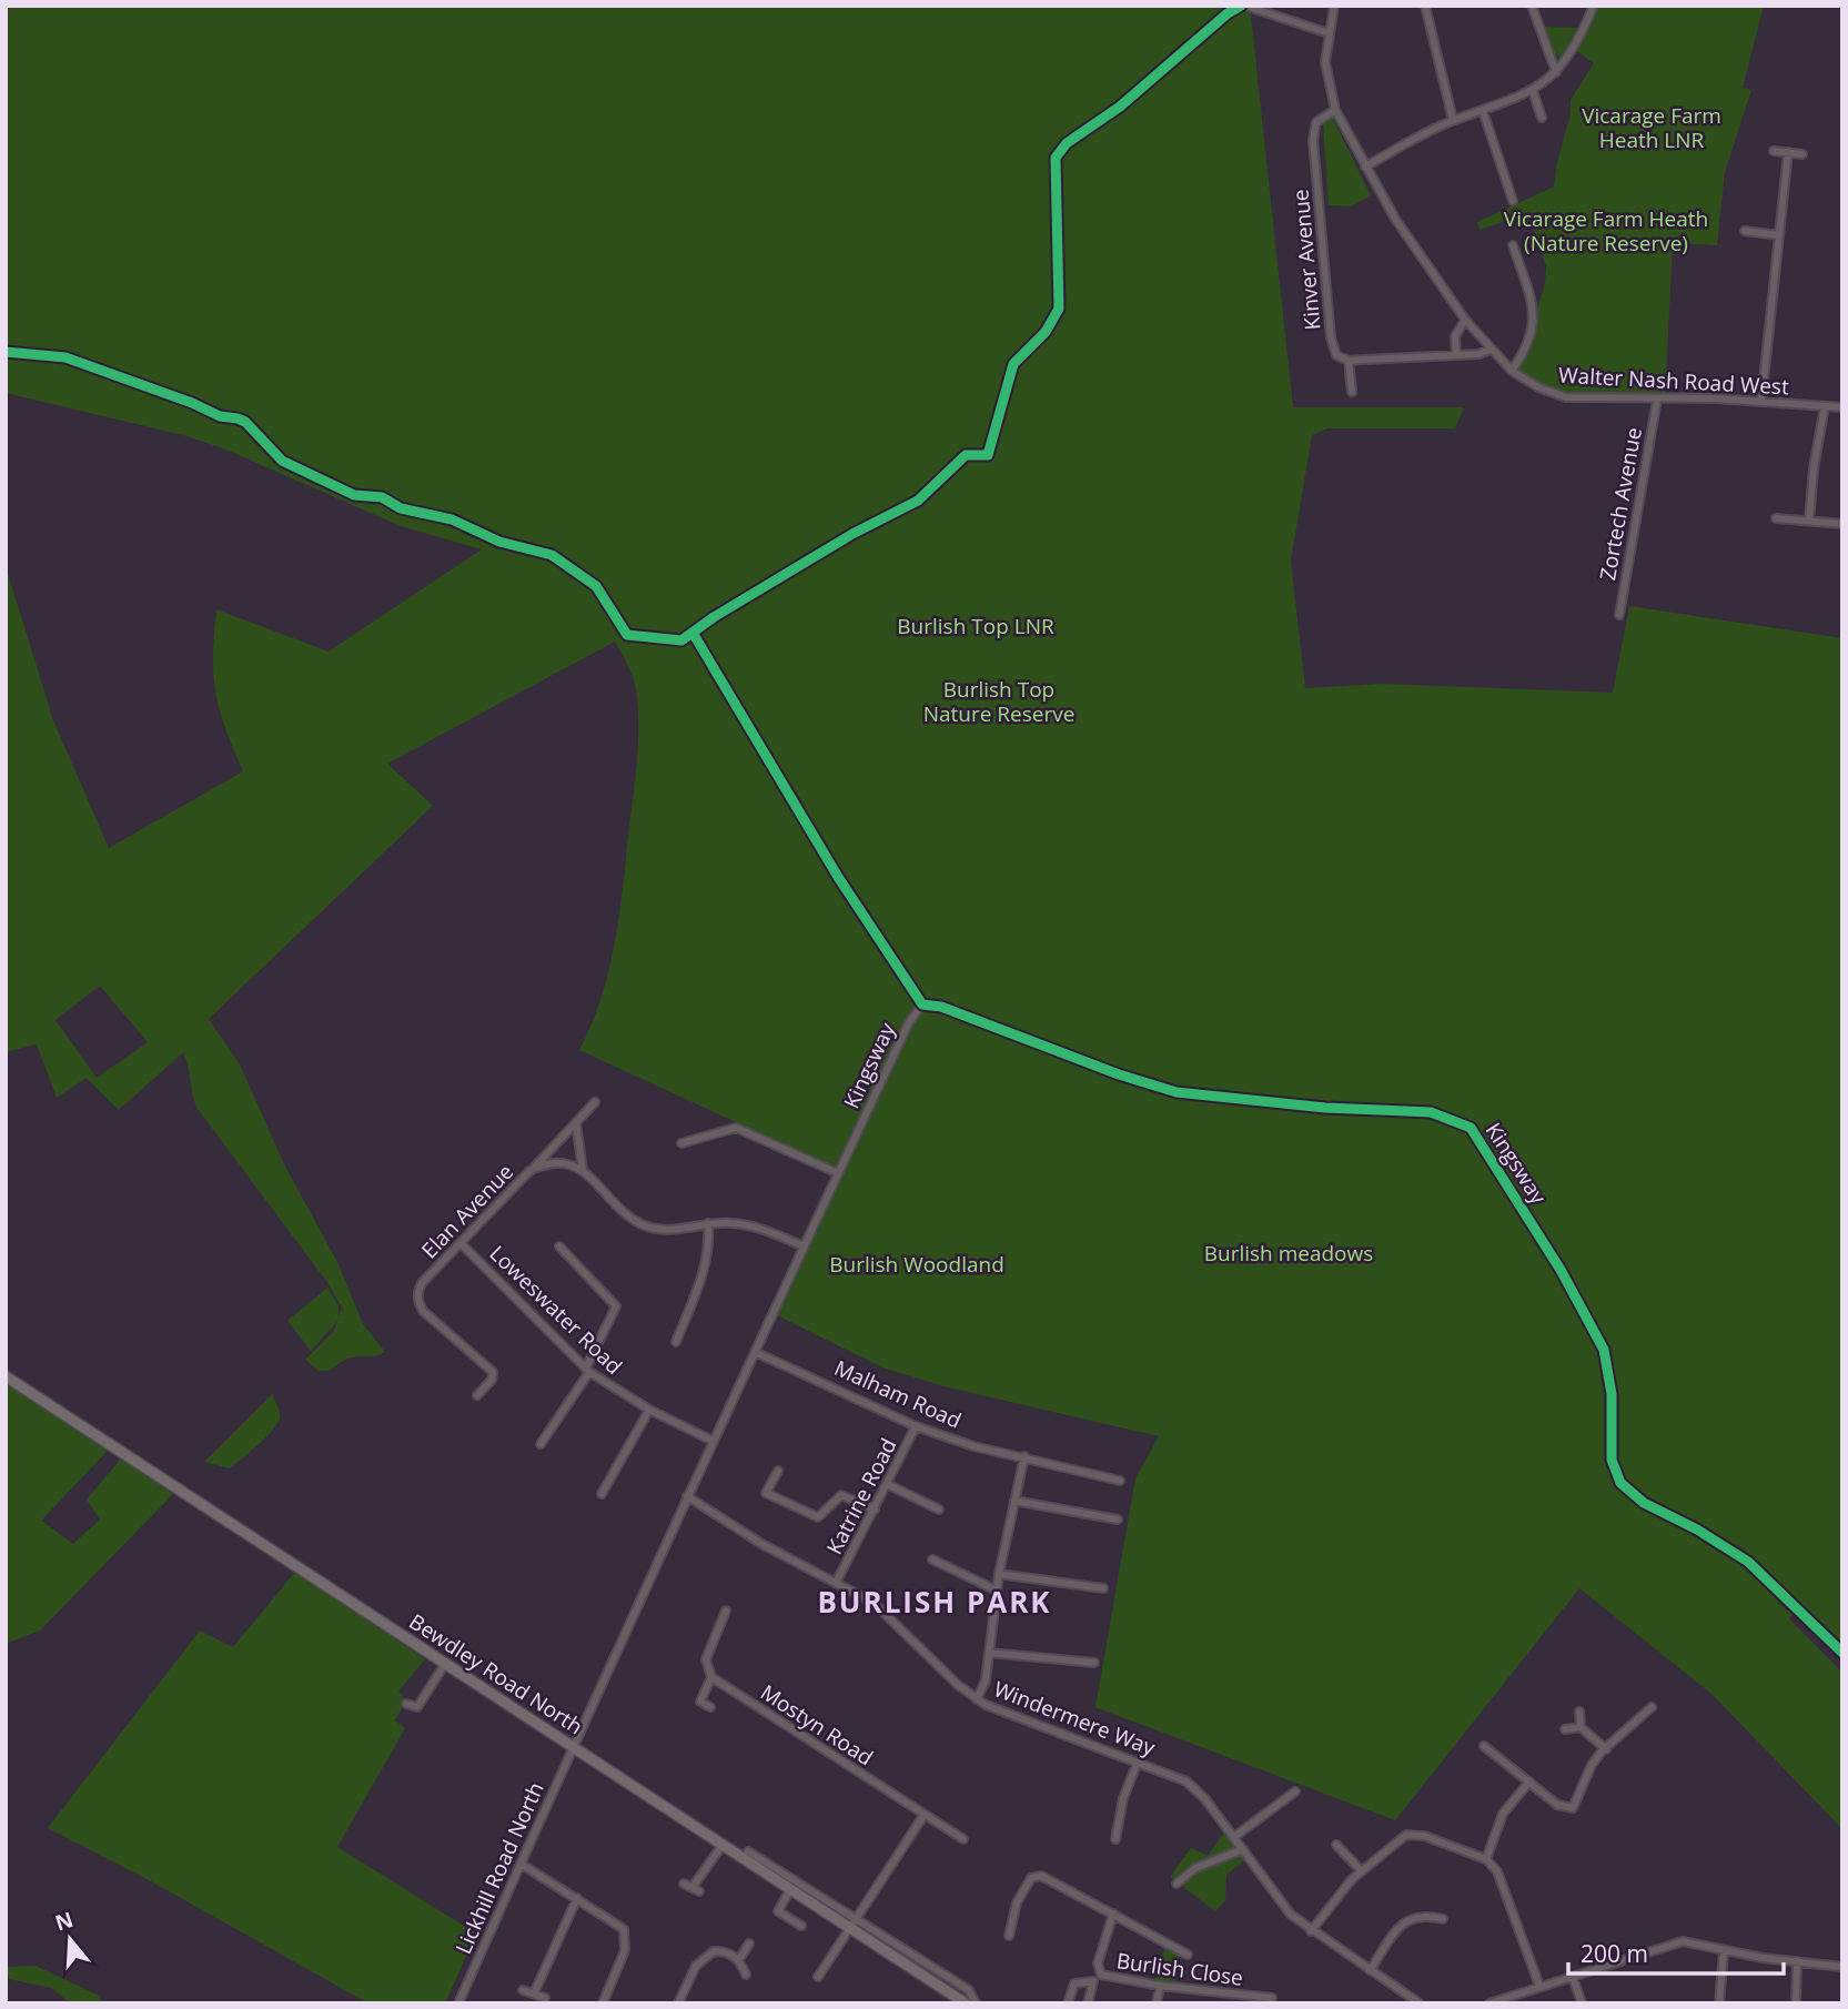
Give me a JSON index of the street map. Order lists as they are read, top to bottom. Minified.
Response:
{"streets":{"main road":["Bewdley Road North"],"street":["Kinver Avenue","Walter Nash Road West","Zortech Avenue","Kingsway","Elan Avenue","Loweswater Road","Malham Road","Katrine Road","Windermere Way","Mostyn Road","Lickhill Road North","Burlish Close"]},"crossings":[["Kinver Avenue","Walter Nash Road West"],["Walter Nash Road West","Zortech Avenue"],["Kingsway","Loweswater Road"],["Kingsway","Malham Road"],["Kingsway","Windermere Way"],["Kingsway","Lickhill Road North"],["Elan Avenue","Loweswater Road"],["Malham Road","Katrine Road"],["Katrine Road","Windermere Way"],["Bewdley Road North","Lickhill Road North"]],"districts":["BURLISH PARK"],"parks":["Vicarage Farm Heath LNR","Vicarage Farm Heath (Nature Reserve)","Burlish Top LNR","Burlish Top Nature Reserve","Burlish meadows","Burlish Woodland"],"scale_bar":"200 m","north":"top"}
